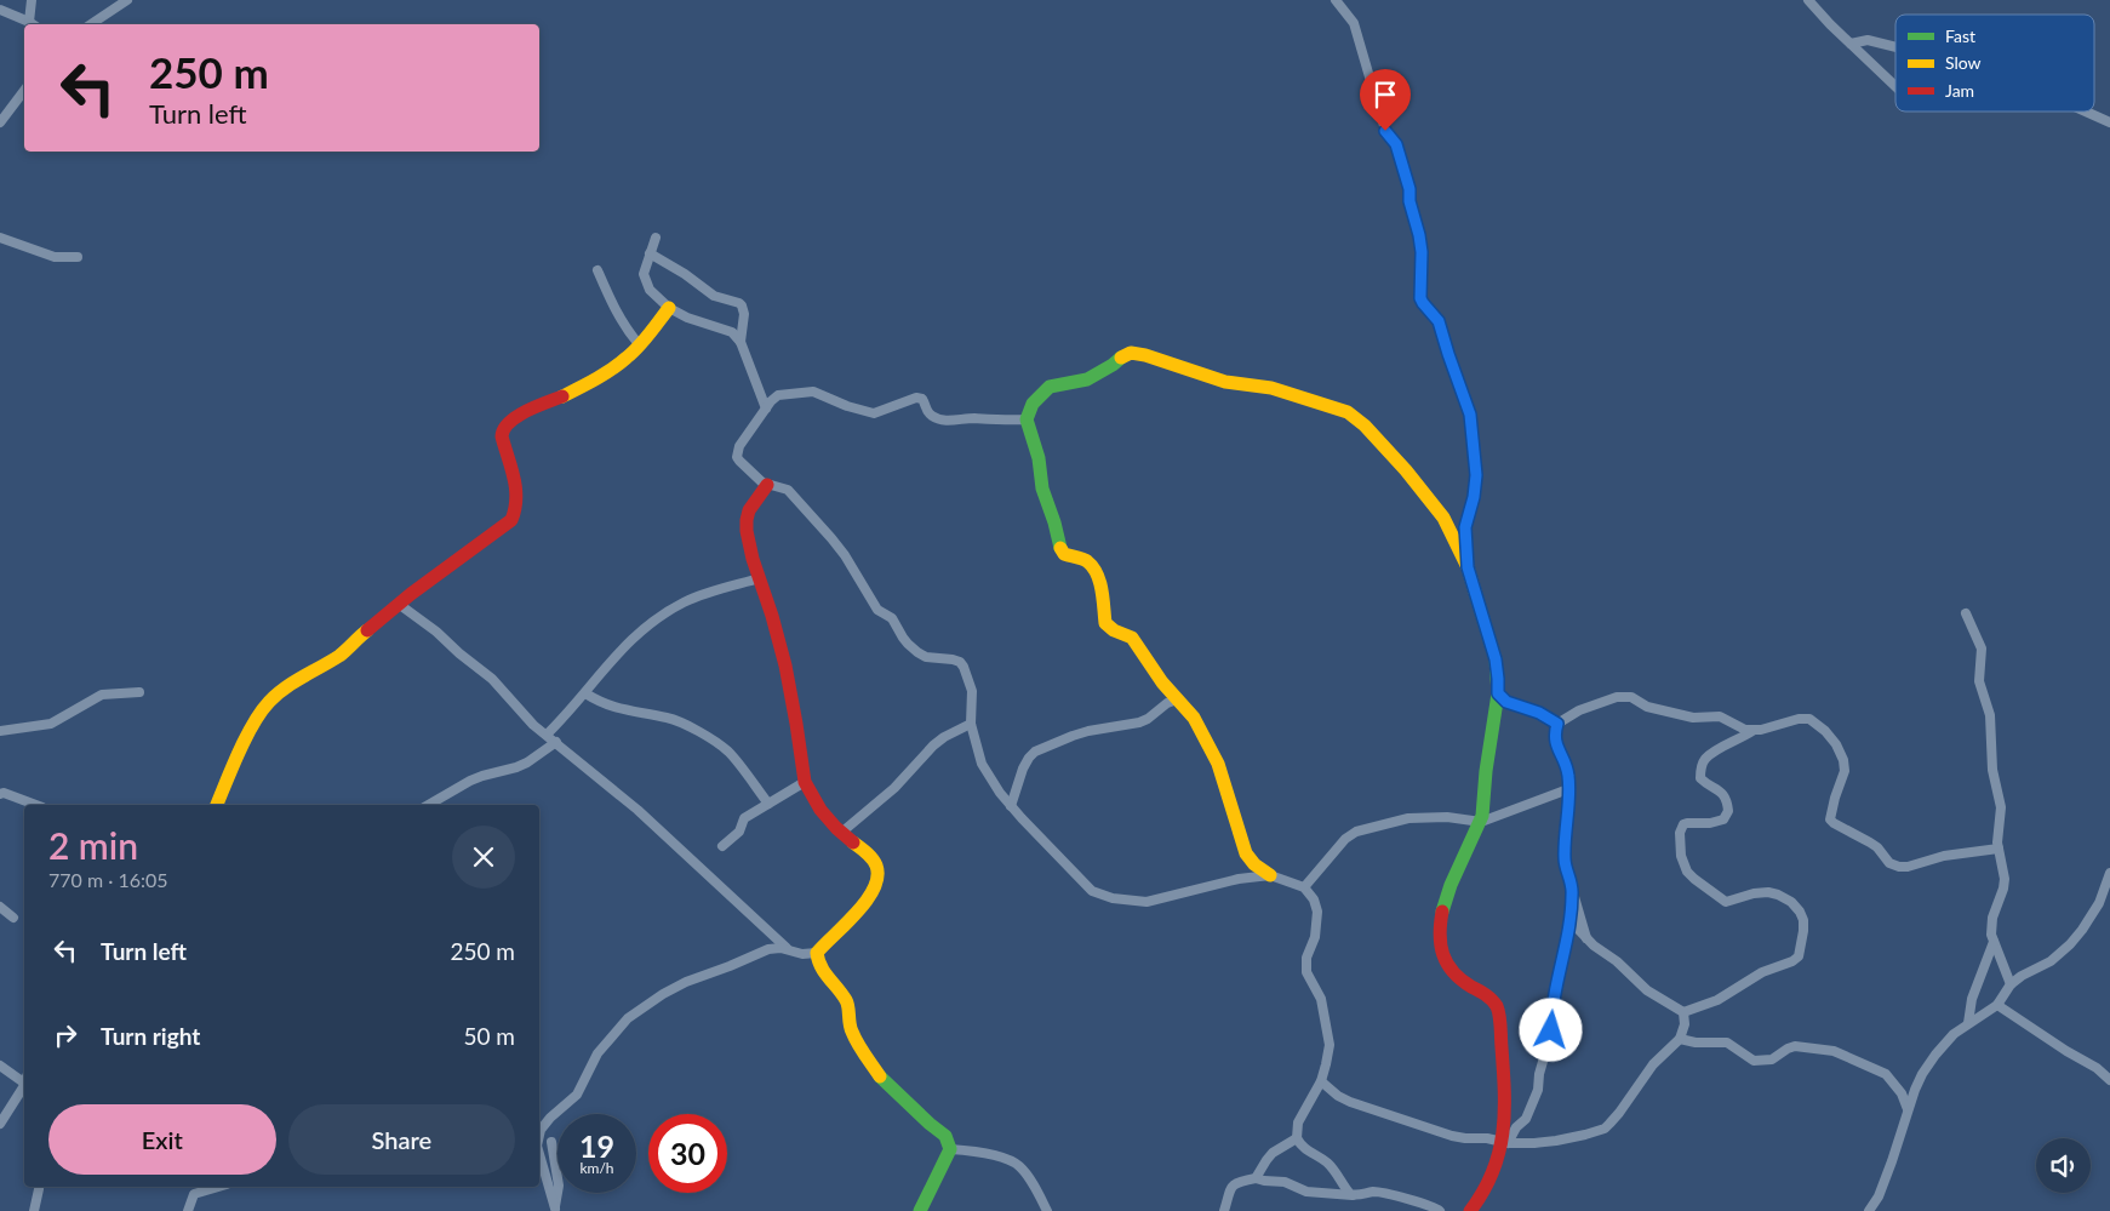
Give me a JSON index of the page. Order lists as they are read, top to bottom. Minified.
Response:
{"legend":["Fast","Slow","Jam"],"page":{"turn":["250 m","Turn left"],"heading":["2 min","770 m · 16:05"],"list":[{"name":"Turn left","value":"250 m"},{"name":"Turn right","value":"50 m"}],"buttons":["Exit","Share"],"speed":"19 km/h","limit":"30"}}
